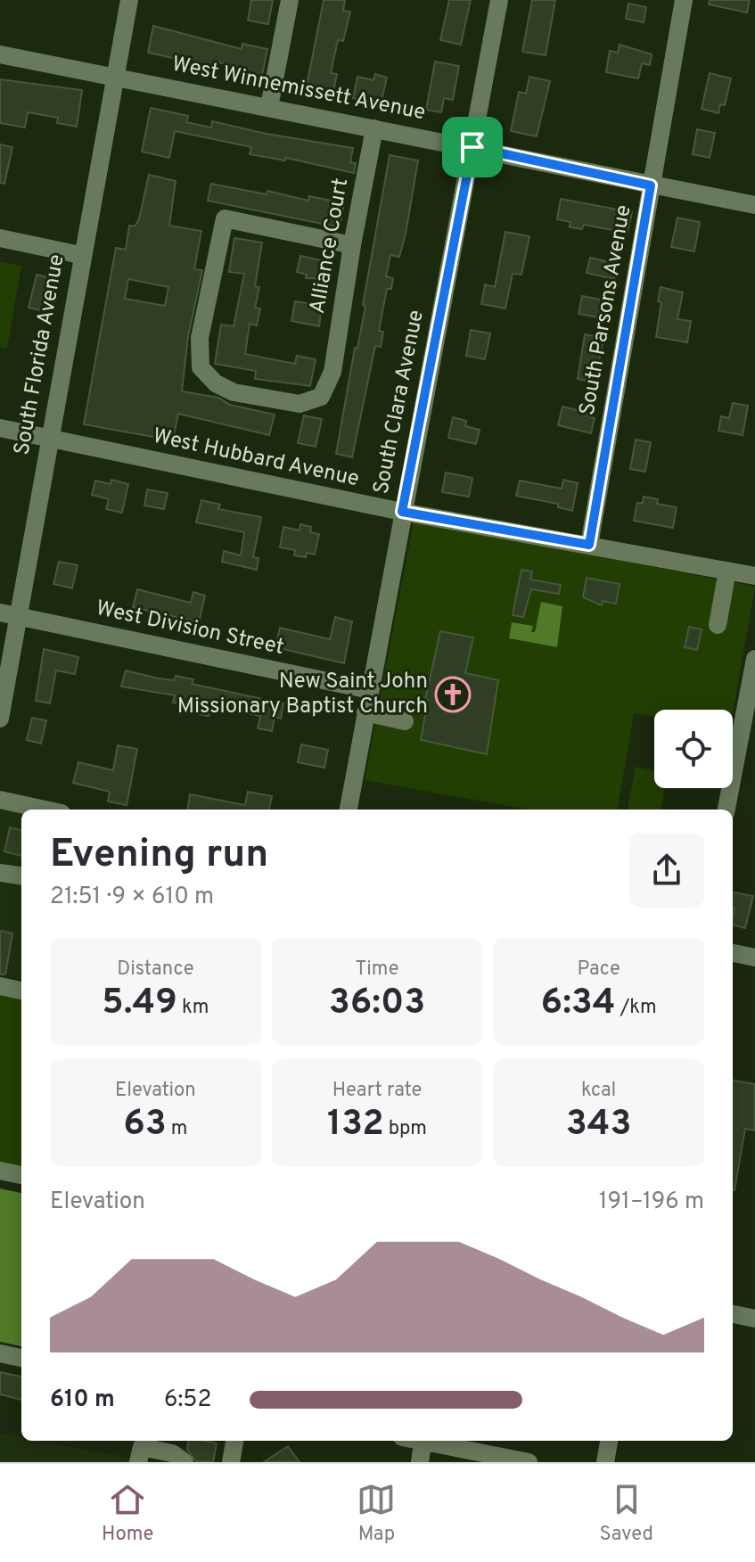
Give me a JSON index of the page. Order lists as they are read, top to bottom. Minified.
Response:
{"streets":{"street":["West Winnemissett Avenue","Alliance Court","South Parsons Avenue","South Florida Avenue","South Clara Avenue","West Hubbard Avenue","West Division Street"]},"crossings":[["West Winnemissett Avenue","Alliance Court"],["West Winnemissett Avenue","South Parsons Avenue"],["West Winnemissett Avenue","South Florida Avenue"],["West Winnemissett Avenue","South Clara Avenue"],["South Parsons Avenue","West Hubbard Avenue"],["South Florida Avenue","West Hubbard Avenue"],["South Florida Avenue","West Division Street"],["South Clara Avenue","West Hubbard Avenue"],["South Clara Avenue","West Division Street"]],"places":{"church":["New Saint John Missionary Baptist Church"]},"page":{"heading":["Evening run","21:51 · 9 × 610 m"],"stats":[["Distance","5.49 km"],["Time","36:03"],["Pace","6:34 /km"],["Elevation","63 m"],["Heart rate","132 bpm"],["kcal","343"]],"chart":["Elevation","191–196 m"],"list":[{"name":"610 m","note":"6:52"}],"tabs":["Home","Map","Saved"]}}
